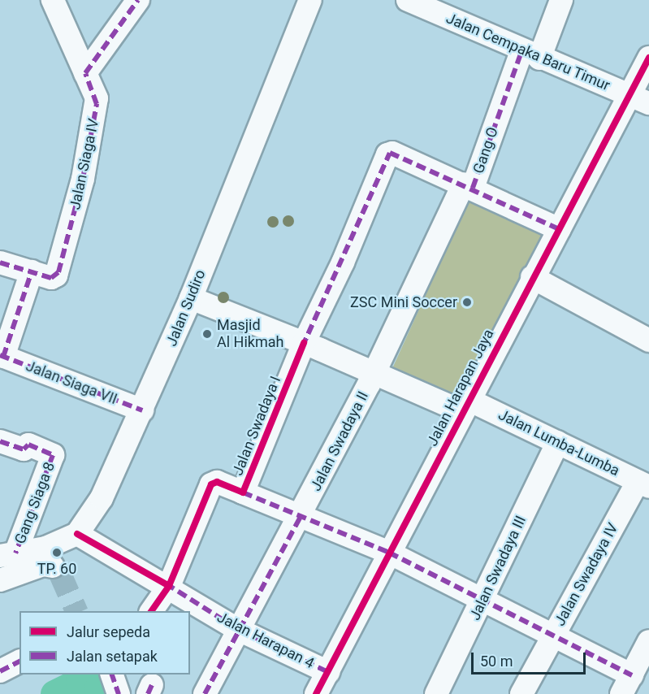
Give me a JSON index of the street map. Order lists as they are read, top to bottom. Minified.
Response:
{"streets":{"street":["Jalan Cempaka Baru Timur","Gang O","Jalan Siaga IV","Jalan Sudiro","Jalan Siaga VII","Jalan Harapan Jaya","Jalan Swadaya I","Jalan Swadaya II","Jalan Lumba-Lumba","Gang Siaga 8","Jalan Swadaya III","Jalan Swadaya IV","Jalan Harapan 4"]},"crossings":[["Jalan Cempaka Baru Timur","Gang O"],["Jalan Cempaka Baru Timur","Jalan Harapan Jaya"],["Gang O","Jalan Harapan Jaya"],["Gang O","Jalan Swadaya I"],["Gang O","Jalan Swadaya II"],["Jalan Sudiro","Jalan Siaga VII"],["Jalan Sudiro","Jalan Lumba-Lumba"],["Jalan Sudiro","Jalan Harapan 4"],["Jalan Harapan Jaya","Jalan Lumba-Lumba"],["Jalan Harapan Jaya","Jalan Harapan 4"],["Jalan Swadaya I","Jalan Swadaya II"],["Jalan Swadaya I","Jalan Lumba-Lumba"],["Jalan Swadaya I","Jalan Harapan 4"],["Jalan Swadaya II","Jalan Lumba-Lumba"],["Jalan Swadaya II","Jalan Harapan 4"],["Jalan Lumba-Lumba","Jalan Swadaya III"],["Jalan Lumba-Lumba","Jalan Swadaya IV"]],"places":["ZSC Mini Soccer","Masjid Al Hikmah","TP. 60"],"legend":["Jalur sepeda","Jalan setapak"],"scale_bar":"50 m"}
